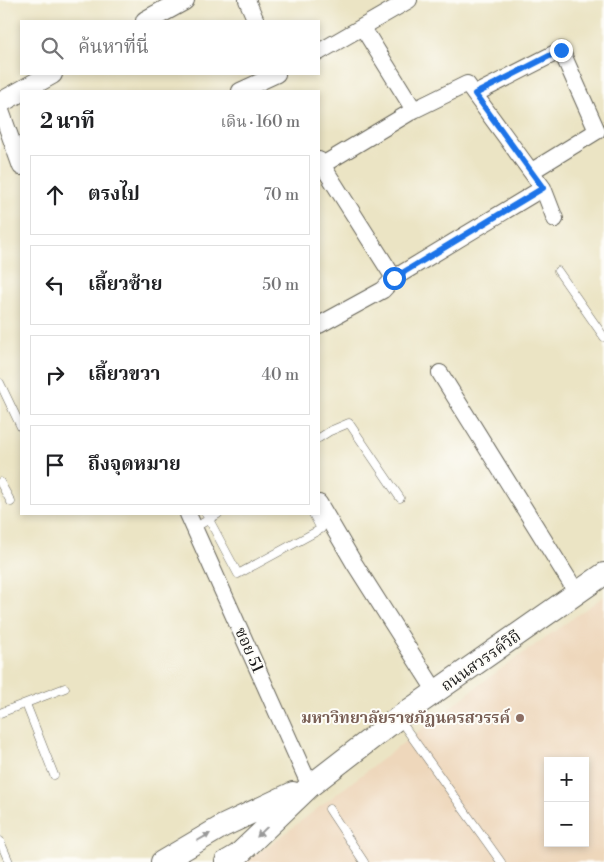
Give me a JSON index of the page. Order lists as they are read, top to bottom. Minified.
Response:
{"streets":{"main road":["ถนนสวรรค์วิถี"],"street":["ซอย 51"]},"crossings":[["ซอย 51","ถนนสวรรค์วิถี"]],"places":["มหาวิทยาลัยราชภัฏนครสวรรค์"],"page":{"search":"ค้นหาที่นี่","heading":["2 นาที","เดิน · 160 m"],"list":[["ตรงไป","70 m"],["เลี้ยวซ้าย","50 m"],["เลี้ยวขวา","40 m"],"ถึงจุดหมาย"],"map_buttons":["+","−"]}}
